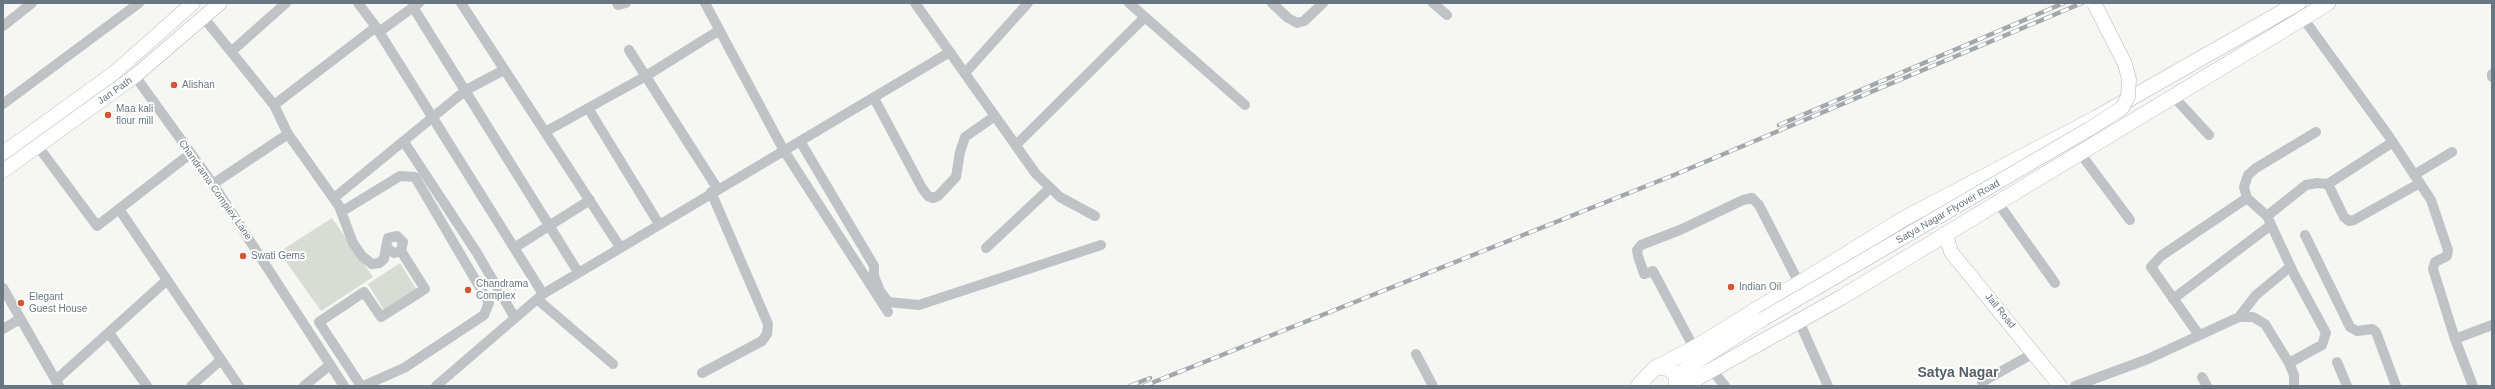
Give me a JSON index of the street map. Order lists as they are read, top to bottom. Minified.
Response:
{"streets":{"street":["Jan Path","Chandrama Complex Lane","Satya Nagar Flyover Road","Jail Road"]},"crossings":[["Jan Path","Chandrama Complex Lane"]],"districts":["Satya Nagar"],"places":["Alishan","Maa kali flour mill","Swati Gems","Indian Oil","Chandrama Complex","Elegant Guest House"]}
